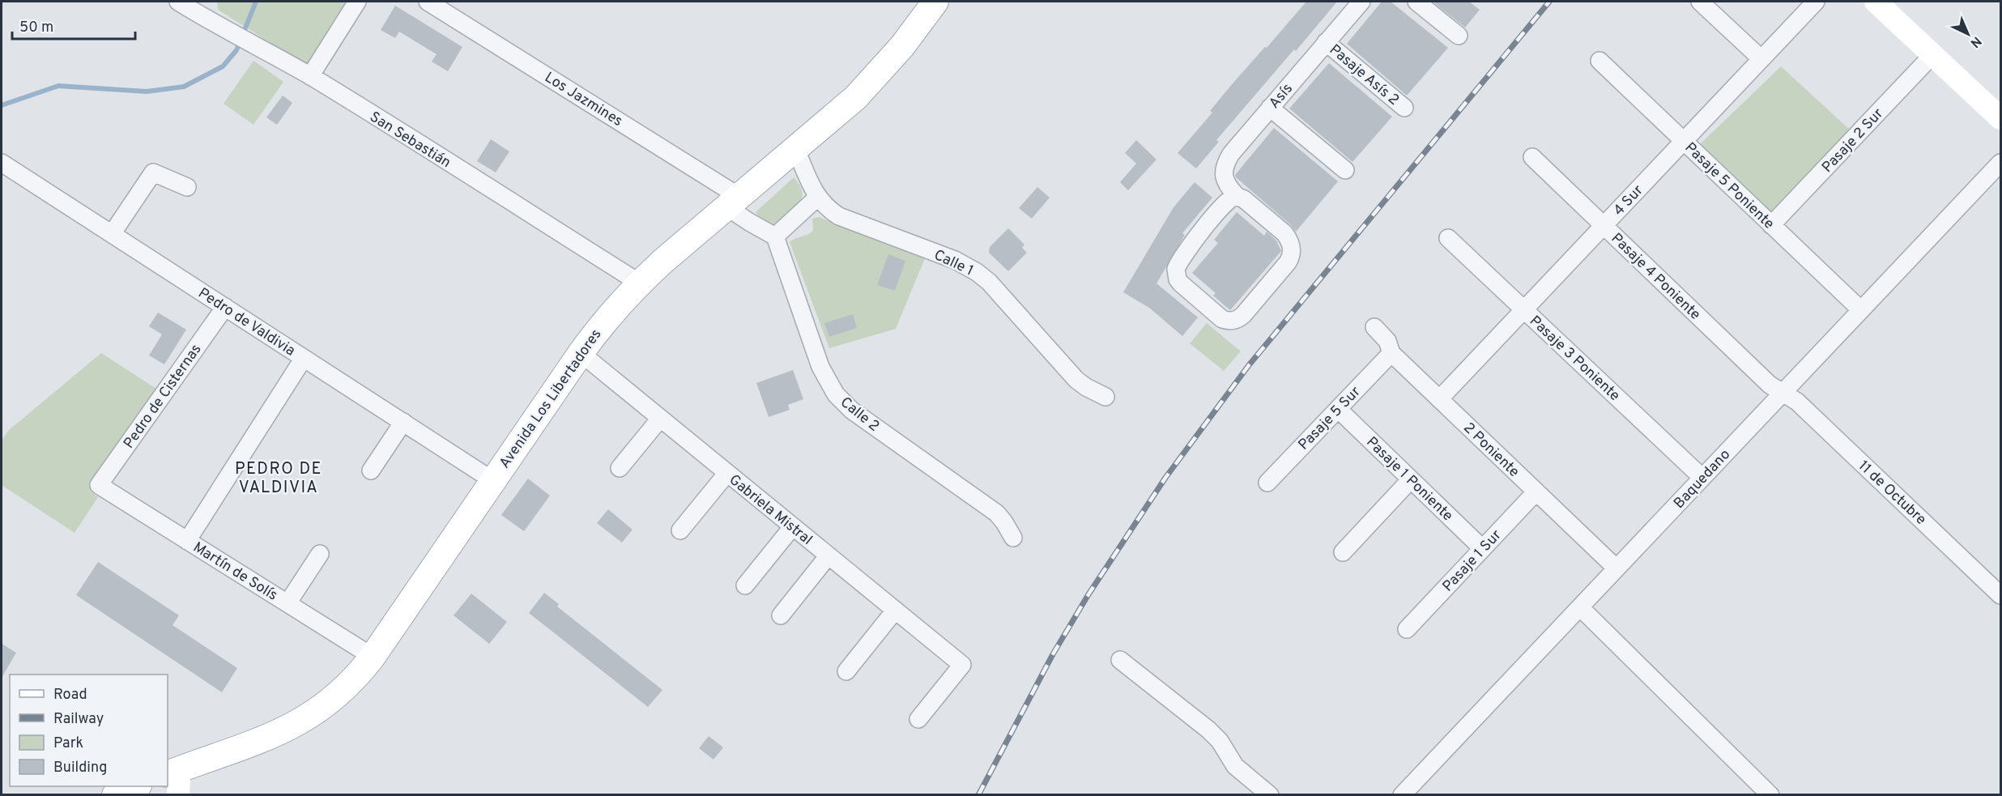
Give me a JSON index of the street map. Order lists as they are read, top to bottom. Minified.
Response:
{"streets":{"main road":["Avenida Los Libertadores"],"street":["Pasaje Asís 2","Asís","Los Jazmines","San Sebastián","Pasaje 2 Sur","Pasaje 5 Poniente","4 Sur","Calle 1","Pasaje 4 Poniente","Pedro de Valdivia","Pasaje 3 Poniente","Pedro de Cisternas","Calle 2","Pasaje 5 Sur","2 Poniente","Pasaje 1 Poniente","Baquedano","11 de Octubre","Gabriela Mistral","Pasaje 1 Sur","Martín de Solís"]},"crossings":[["Pasaje Asís 2","Asís"],["Los Jazmines","Avenida Los Libertadores"],["San Sebastián","Avenida Los Libertadores"],["Pasaje 2 Sur","Pasaje 5 Poniente"],["Pasaje 5 Poniente","4 Sur"],["Pasaje 5 Poniente","Baquedano"],["4 Sur","Pasaje 4 Poniente"],["4 Sur","Pasaje 3 Poniente"],["4 Sur","2 Poniente"],["Calle 1","Avenida Los Libertadores"],["Pasaje 4 Poniente","Baquedano"],["Pasaje 4 Poniente","11 de Octubre"],["Pedro de Valdivia","Pedro de Cisternas"],["Pedro de Valdivia","Avenida Los Libertadores"],["Pasaje 3 Poniente","Baquedano"],["Pedro de Cisternas","Martín de Solís"],["Avenida Los Libertadores","Gabriela Mistral"],["Avenida Los Libertadores","Martín de Solís"],["Pasaje 5 Sur","2 Poniente"],["Pasaje 5 Sur","Pasaje 1 Poniente"],["2 Poniente","Baquedano"],["2 Poniente","Pasaje 1 Sur"],["Pasaje 1 Poniente","Pasaje 1 Sur"],["Baquedano","11 de Octubre"]],"districts":["PEDRO DE VALDIVIA"],"legend":["Road","Railway","Park","Building"],"scale_bar":"50 m","north":"bottom right"}
